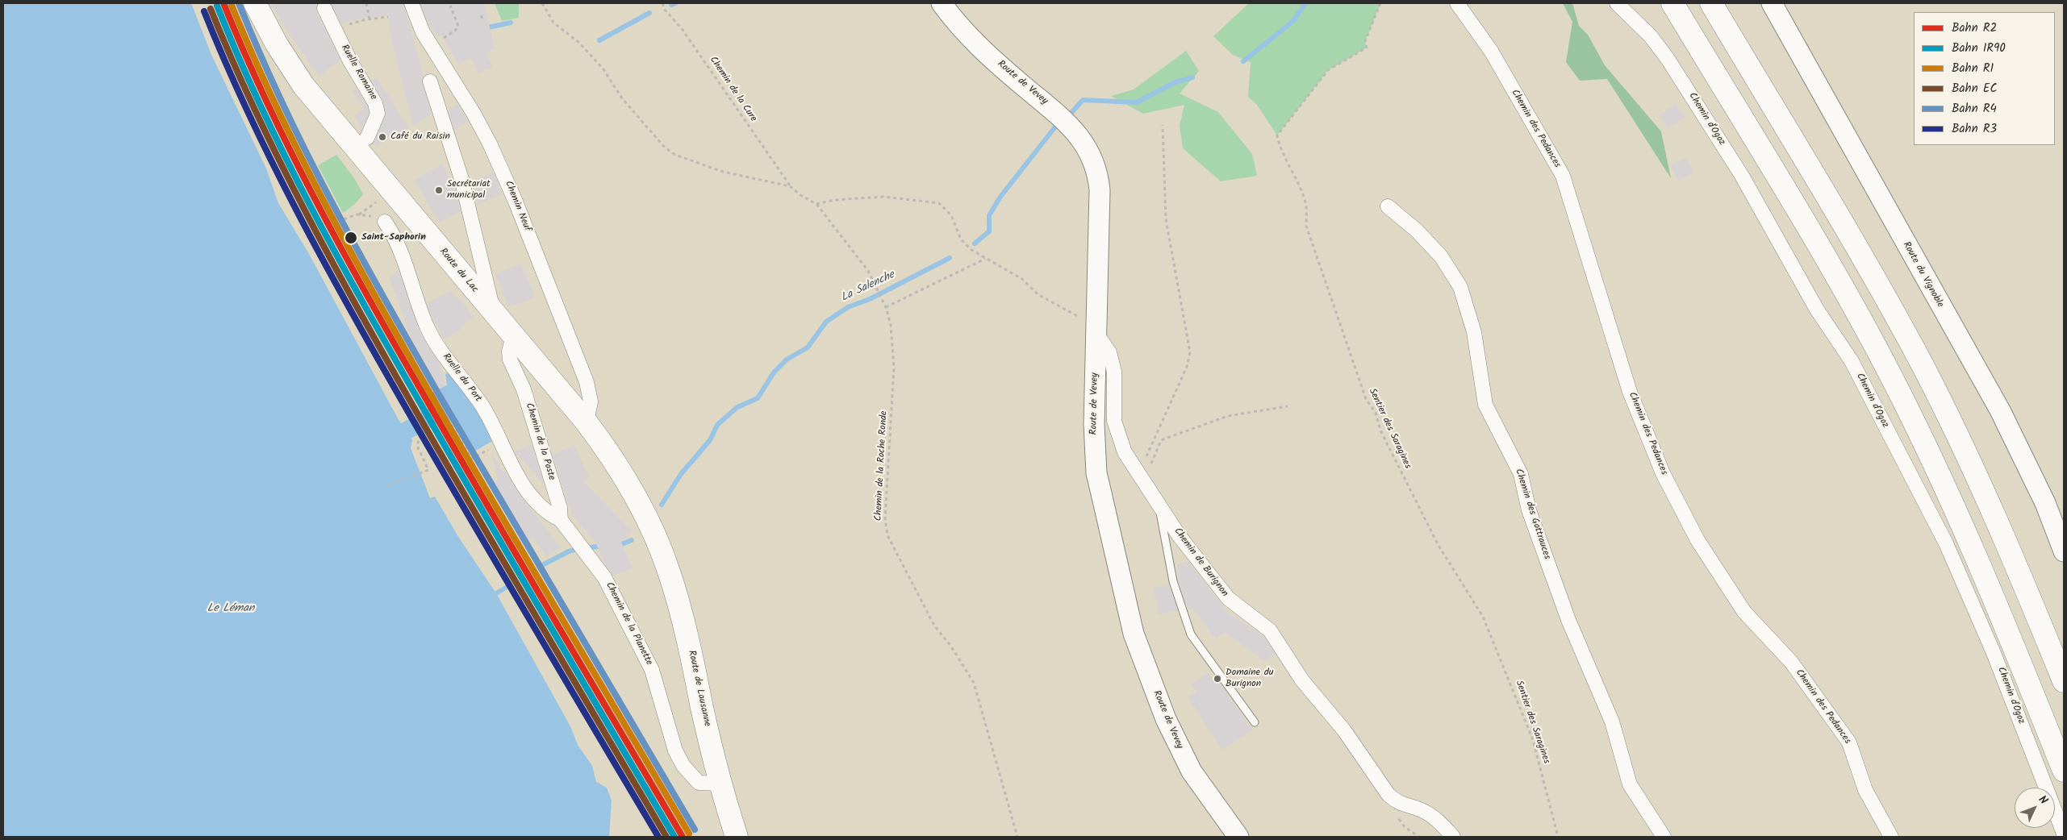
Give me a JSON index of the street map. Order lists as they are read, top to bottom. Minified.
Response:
{"streets":{"main road":["Route de Vevey","Route du Lac","Route du Vignoble","Route de Lausanne"],"street":["Ruelle Romaine","Chemin d'Ogoz","Chemin des Pedances","Chemin Neuf","Ruelle du Port","Chemin de la Poste","Chemin des Gottrauces","Chemin de Burignon","Chemin de la Planette"],"path":["Chemin de la Cure","Sentier des Saragines","Chemin de la Roche Ronde"]},"crossings":[["Route de Vevey","Chemin de Burignon"],["Chemin Neuf","Route du Lac"],["Route du Lac","Chemin de la Poste"],["Route du Lac","Route de Lausanne"],["Ruelle du Port","Chemin de la Poste"],["Ruelle du Port","Chemin de la Planette"],["Chemin de la Poste","Chemin de la Planette"],["Chemin de la Planette","Route de Lausanne"]],"water":["La Salenche","Le Léman"],"places":["Café du Raisin","Secrétariat municipal","Saint-Saphorin","Domaine du Burignon"],"lines":["rail line R2","rail line R1","rail line R4","rail line IR90","rail line EC","rail line R3"],"legend":["Bahn R2","Bahn IR90","Bahn R1","Bahn EC","Bahn R4","Bahn R3"],"north":"top right"}
